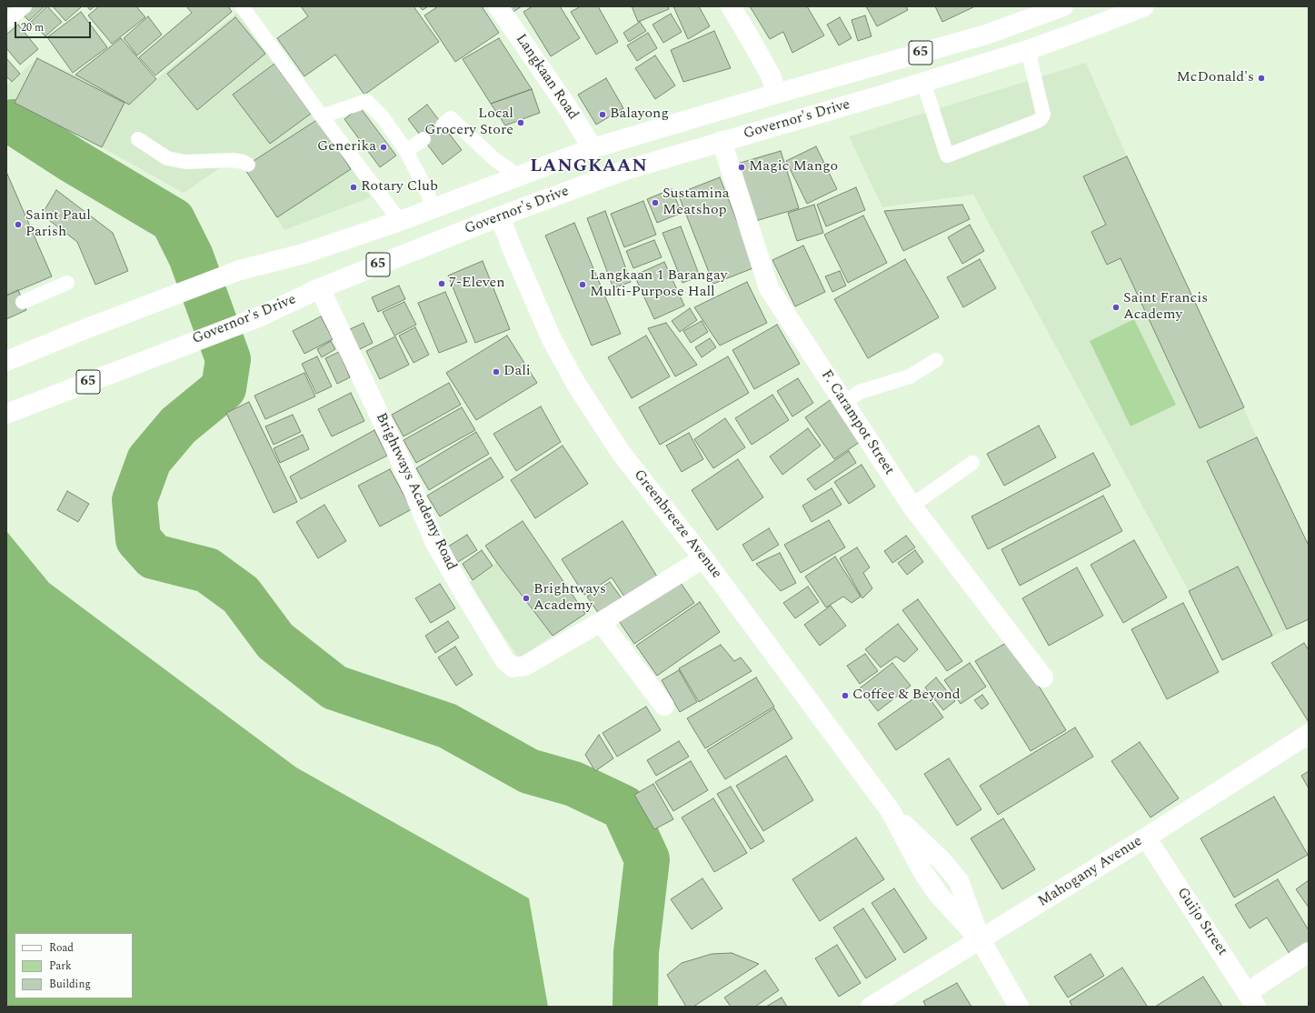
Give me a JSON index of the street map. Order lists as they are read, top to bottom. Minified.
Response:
{"streets":{"street":["65","Langkaan Road","Governor's Drive","F. Carampot Street","Brightways Academy Road","Greenbreeze Avenue","Mahogany Avenue","Guijo Street"]},"crossings":[["65","Langkaan Road"],["Governor's Drive","F. Carampot Street"],["Governor's Drive","Brightways Academy Road"],["Governor's Drive","Greenbreeze Avenue"],["Brightways Academy Road","Greenbreeze Avenue"],["Greenbreeze Avenue","Mahogany Avenue"],["Mahogany Avenue","Guijo Street"]],"districts":["LANGKAAN"],"places":["McDonald's","Balayong","Local Grocery Store","Generika","Magic Mango","Rotary Club","Sustamina Meatshop","Saint Paul Parish","7-Eleven","Langkaan 1 Barangay Multi-Purpose Hall","Saint Francis Academy","Dali","Brightways Academy","Coffee & Beyond"],"legend":["Road","Park","Building"],"scale_bar":"20 m"}
